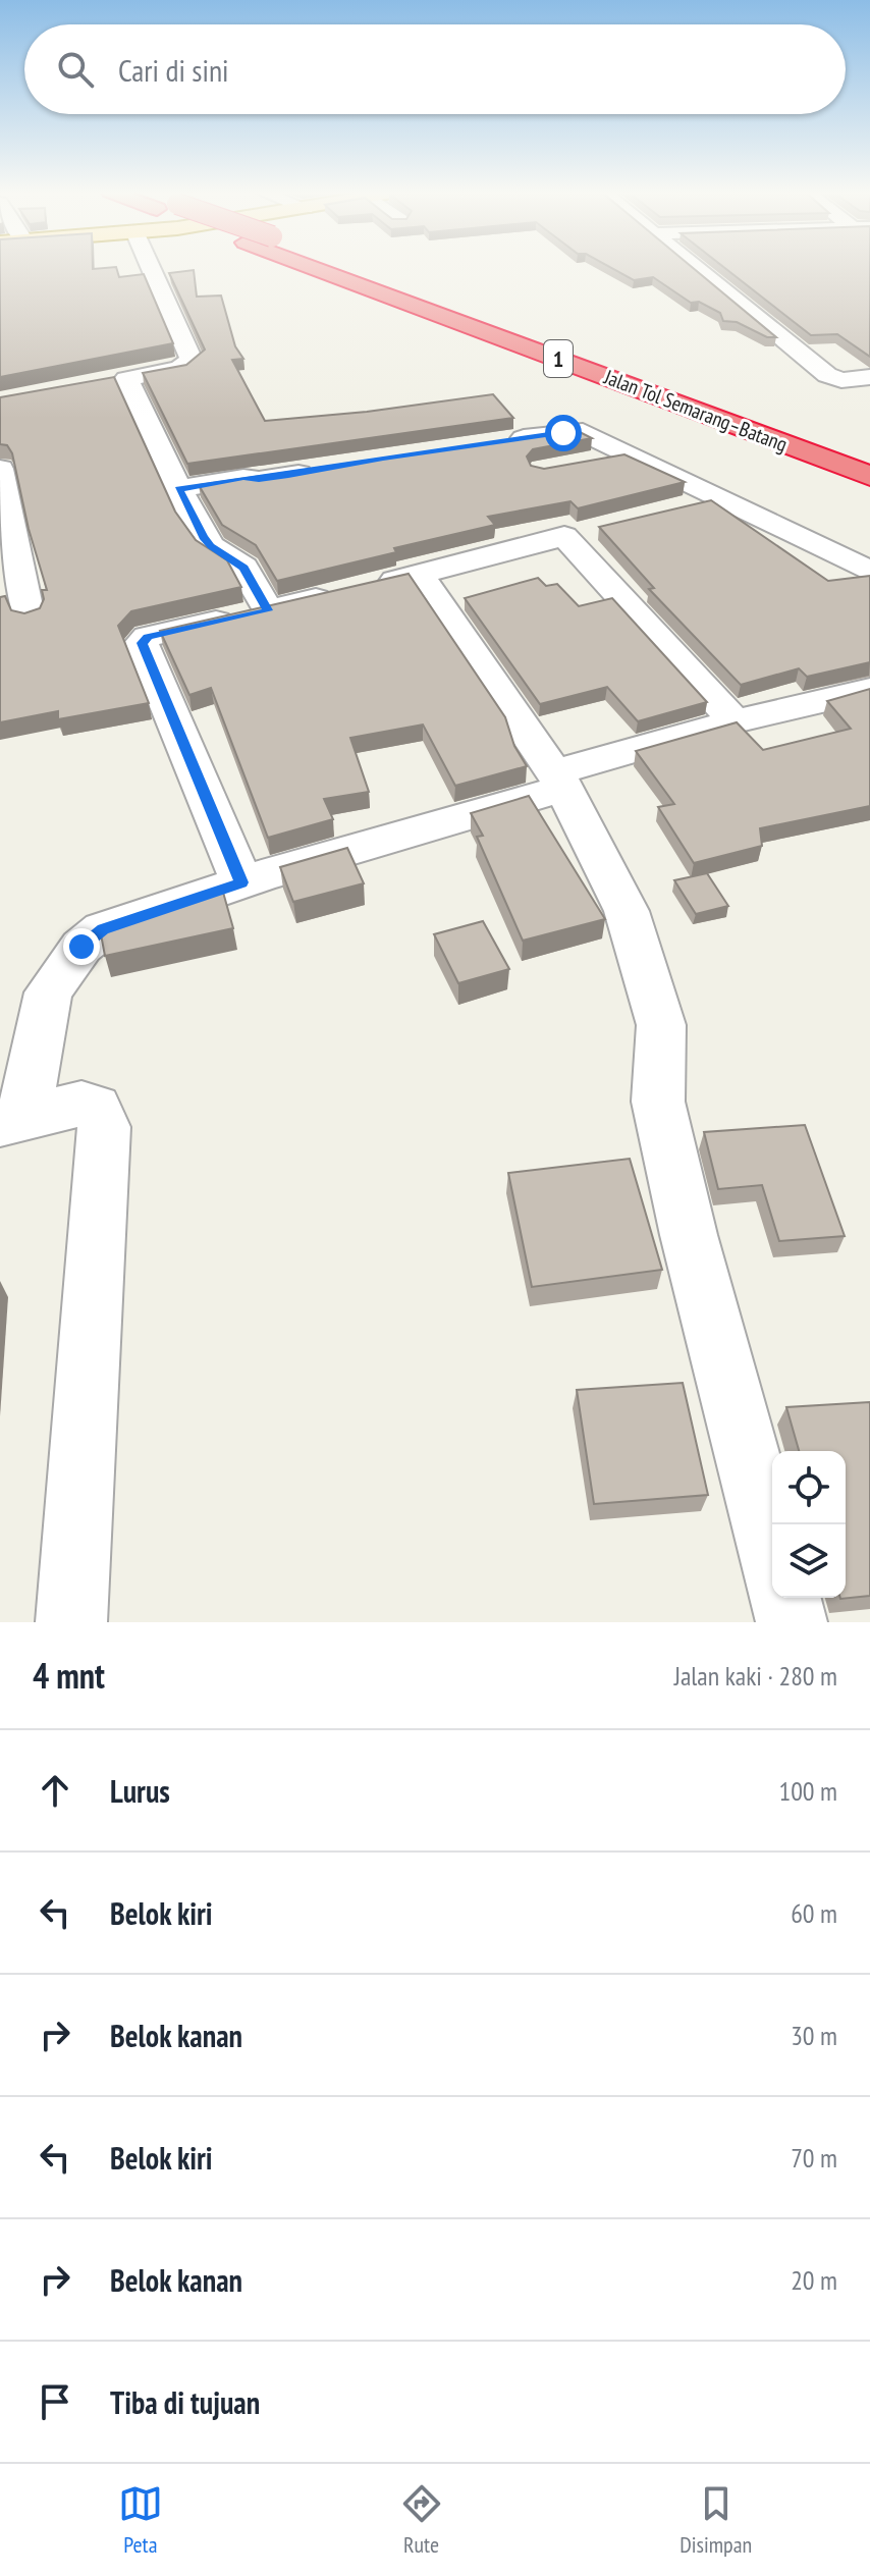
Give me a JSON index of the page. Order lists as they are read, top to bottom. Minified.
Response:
{"streets":{"highway":["1","Jalan Tol Semarang–Batang"]},"page":{"search":"Cari di sini","heading":["4 mnt","Jalan kaki · 280 m"],"list":[["Lurus","100 m"],["Belok kiri","60 m"],["Belok kanan","30 m"],["Belok kiri","70 m"],["Belok kanan","20 m"],"Tiba di tujuan"],"nav":["Peta","Rute","Disimpan"]}}
